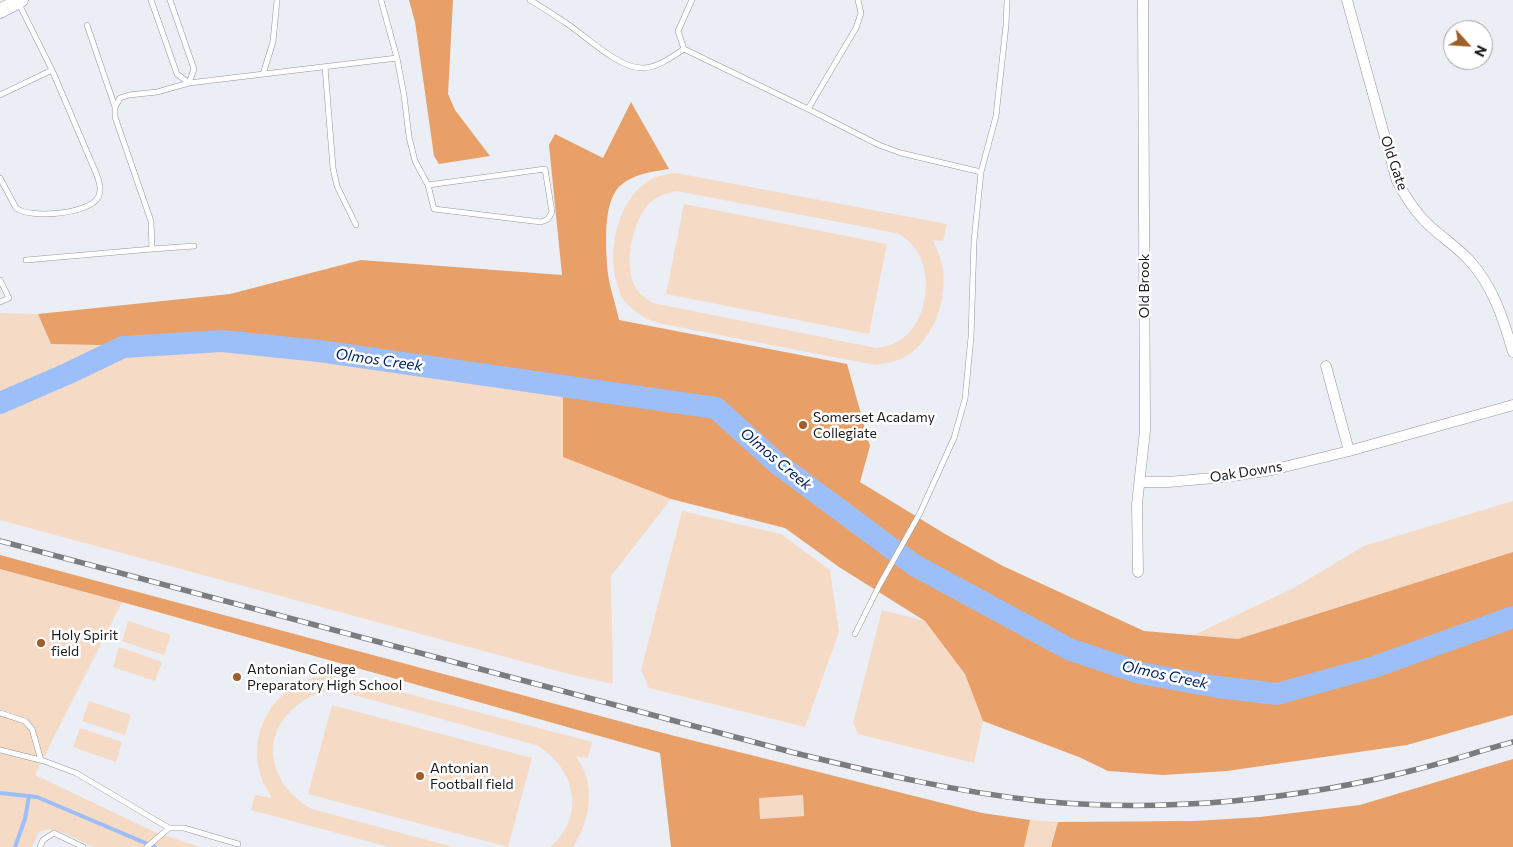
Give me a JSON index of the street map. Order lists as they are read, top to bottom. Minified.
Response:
{"streets":{"street":["Old Gate","Old Brook","Oak Downs"]},"crossings":[["Old Brook","Oak Downs"]],"water":["Olmos Creek"],"places":["Somerset Acadamy Collegiate","Holy Spirit field","Antonian College Preparatory High School","Antonian Football field"],"north":"bottom right"}
